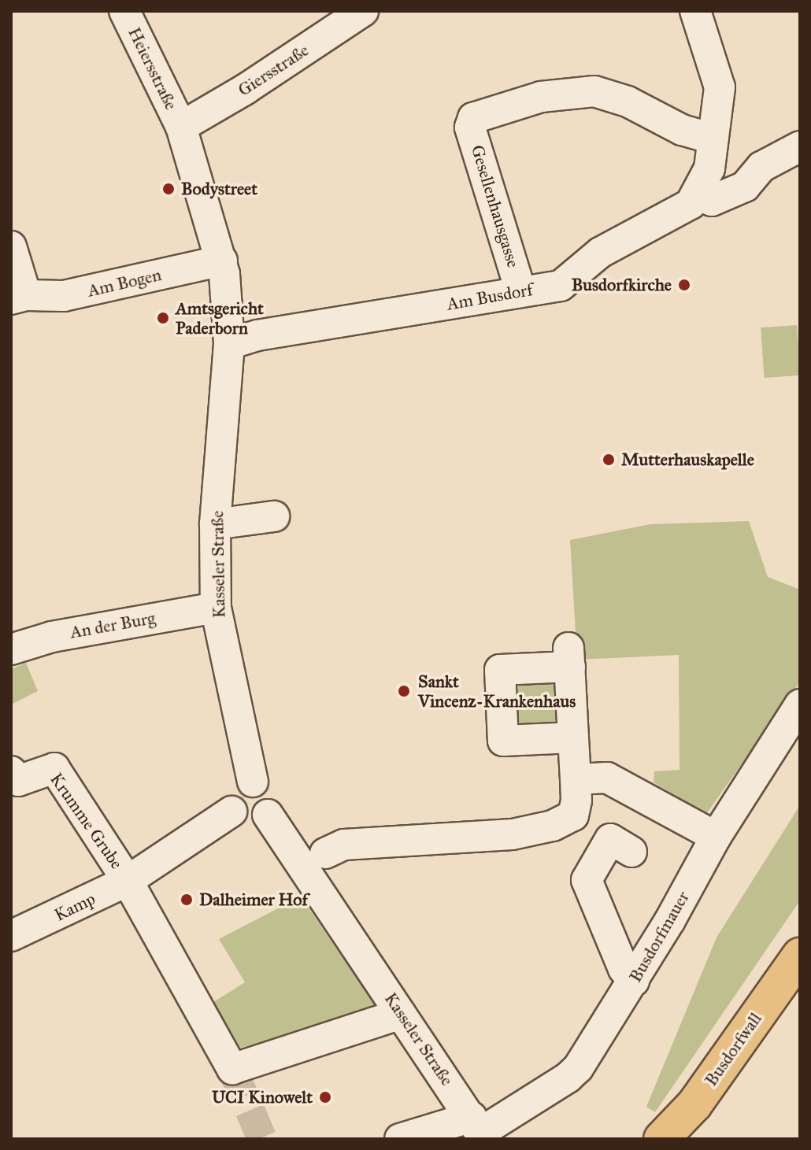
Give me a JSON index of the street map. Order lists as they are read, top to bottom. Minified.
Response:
{"streets":{"main road":["Busdorfwall"],"street":["Heiersstraße","Giersstraße","Gesellenhausgasse","Am Bogen","Am Busdorf","Kasseler Straße","An der Burg","Krumme Grube","Kamp","Busdorfmauer"]},"crossings":[["Heiersstraße","Giersstraße"],["Heiersstraße","Am Bogen"],["Heiersstraße","Kasseler Straße"],["Gesellenhausgasse","Am Busdorf"],["Am Bogen","Kasseler Straße"],["Am Busdorf","Kasseler Straße"],["Kasseler Straße","An der Burg"],["Kasseler Straße","Kamp"],["Kasseler Straße","Busdorfmauer"],["Krumme Grube","Kamp"]],"places":["Bodystreet","Busdorfkirche","Amtsgericht Paderborn","Mutterhauskapelle","Sankt Vincenz-Krankenhaus","Dalheimer Hof","UCI Kinowelt"]}
